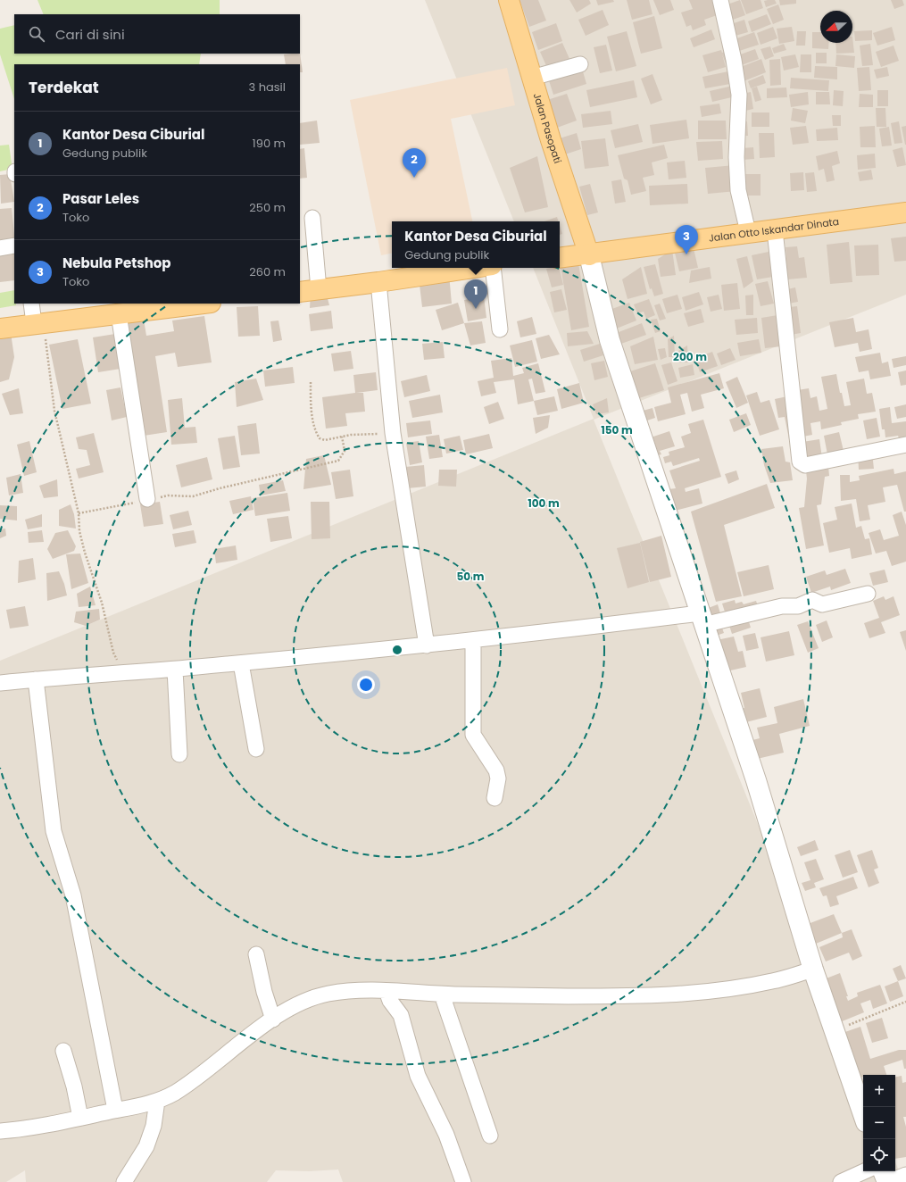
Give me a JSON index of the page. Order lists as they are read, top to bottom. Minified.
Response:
{"streets":{"main road":["Jalan Pasopati","Jalan Otto Iskandar Dinata"]},"crossings":[["Jalan Pasopati","Jalan Otto Iskandar Dinata"]],"north":"left","page":{"search":"Cari di sini","heading":["Terdekat","3 hasil"],"list":[{"mark":"1","name":"Kantor Desa Ciburial","note":"Gedung publik","value":"190 m"},{"mark":"2","name":"Pasar Leles","note":"Toko","value":"250 m"},{"mark":"3","name":"Nebula Petshop","note":"Toko","value":"260 m"}],"pins":["2","3","1"],"popup":["Kantor Desa Ciburial","Gedung publik"],"map_buttons":["+","−"]},"rings":["200 m","150 m","100 m","50 m"]}
